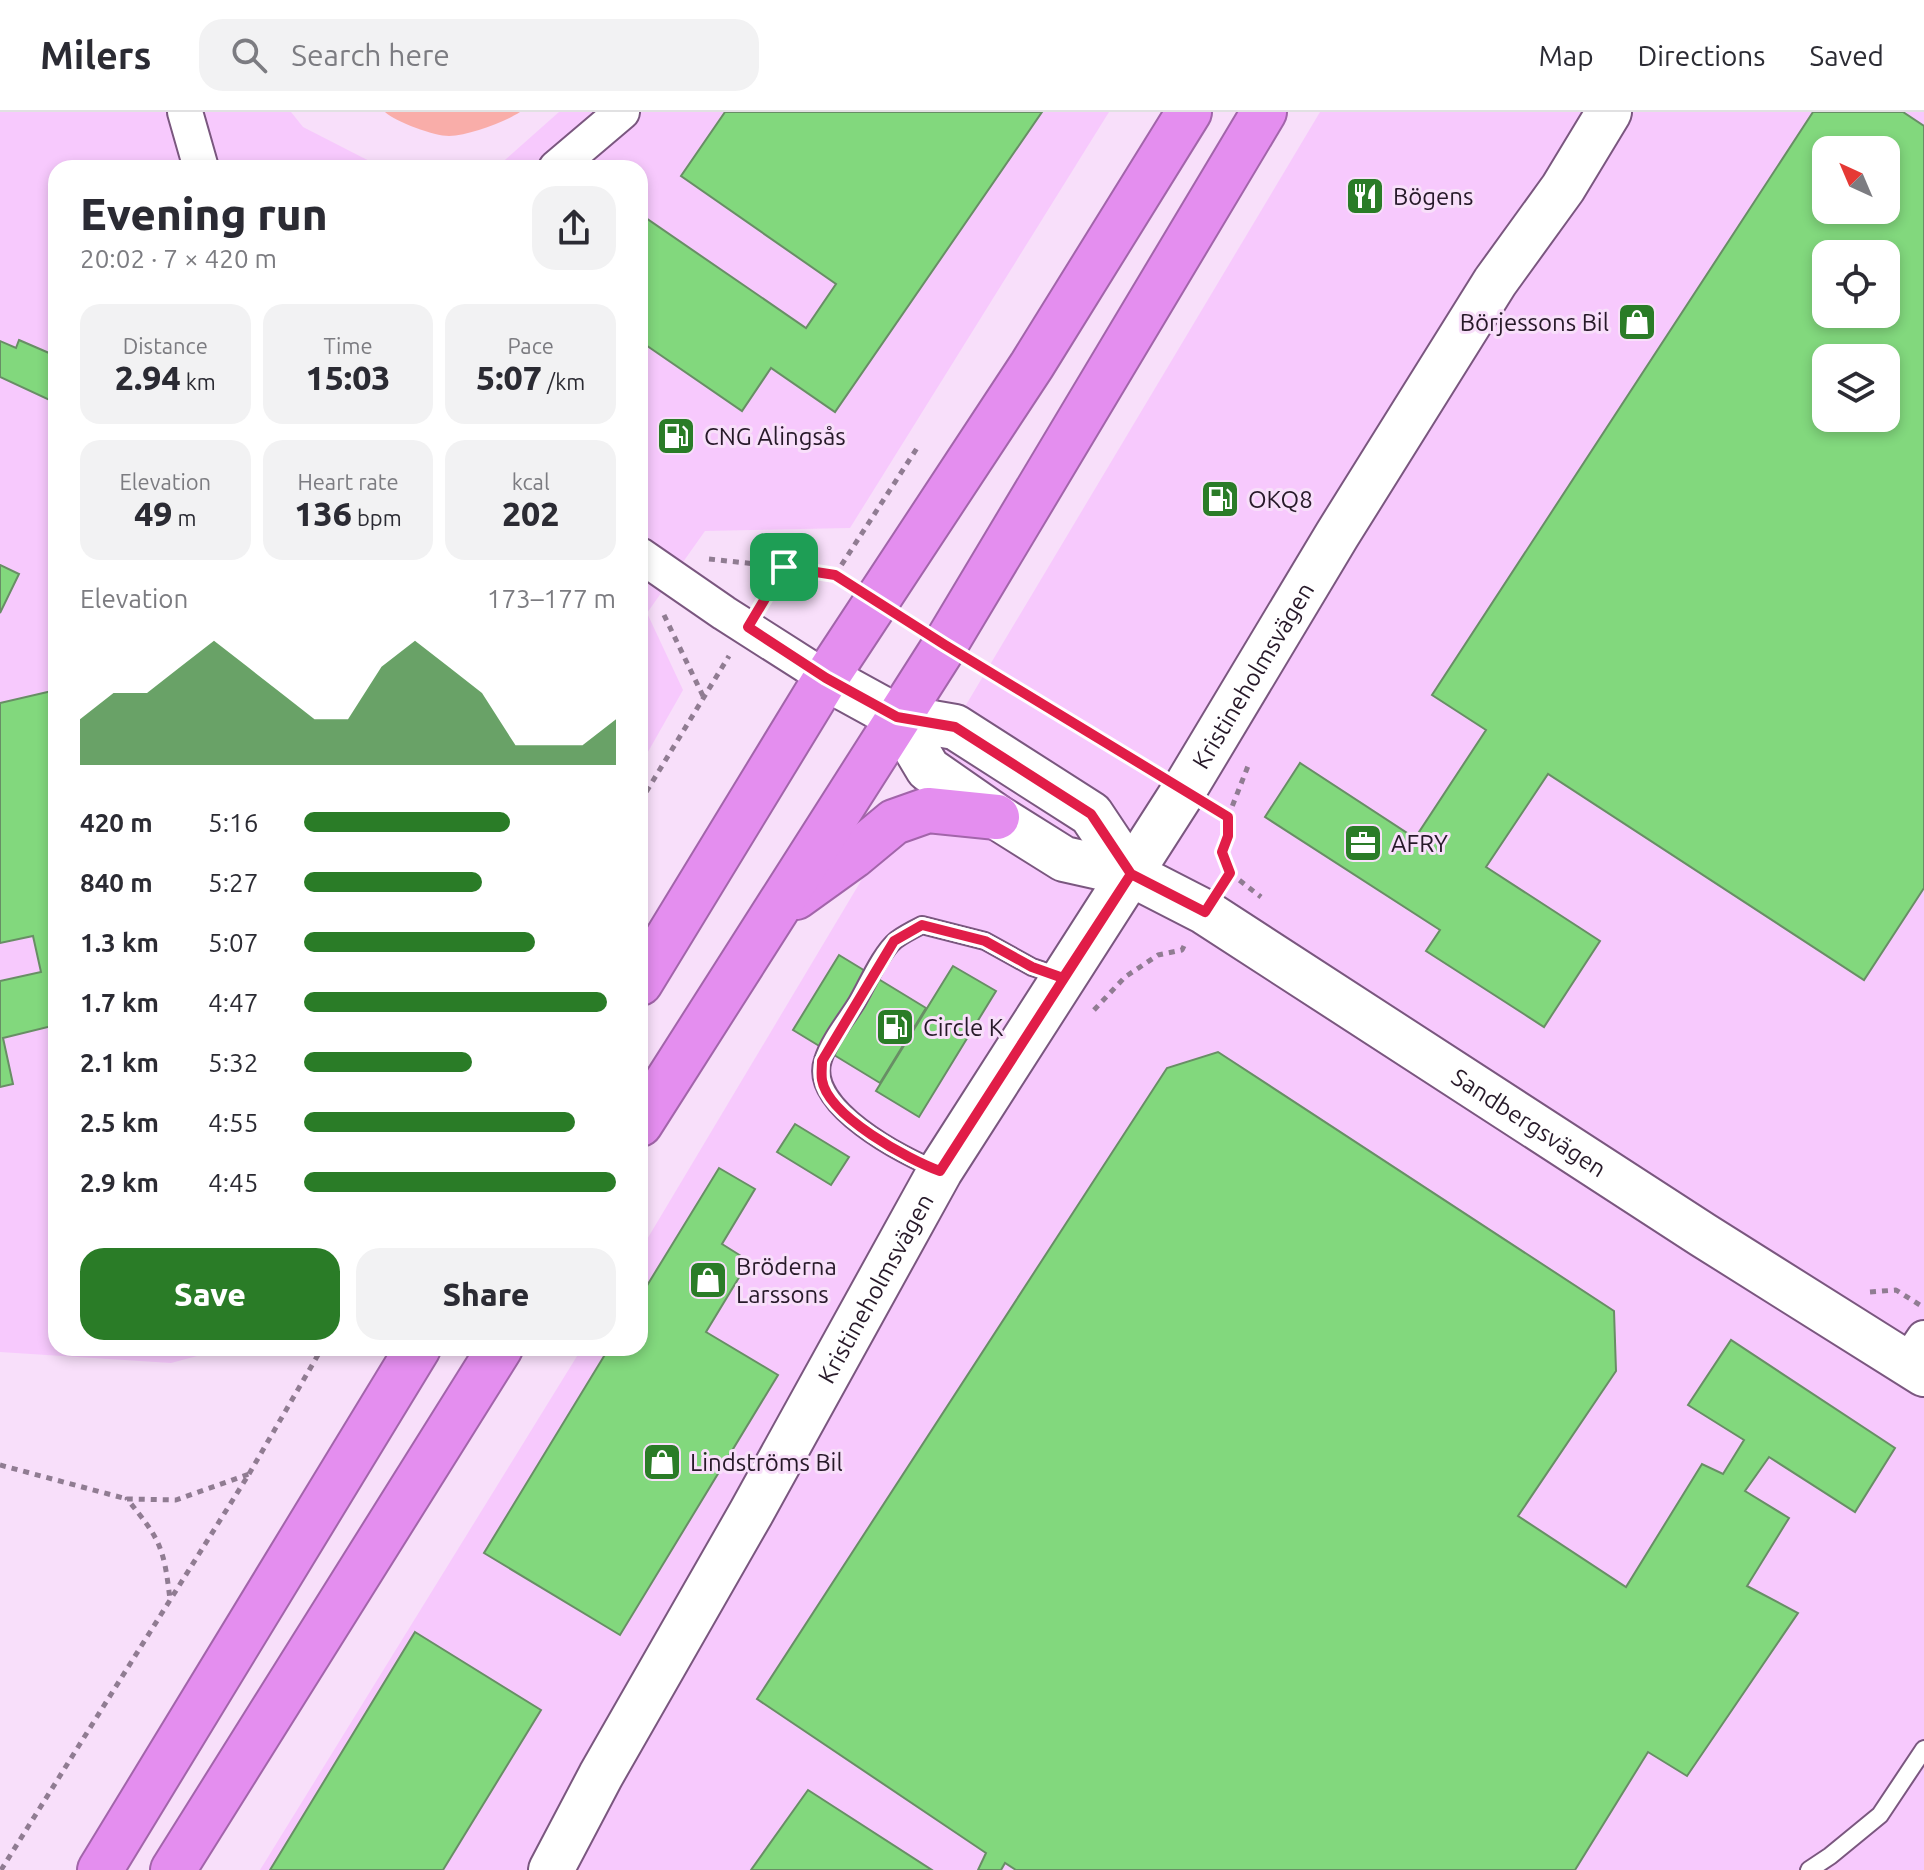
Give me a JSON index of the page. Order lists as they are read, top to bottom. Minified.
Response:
{"streets":{"street":["Kristineholmsvägen","Sandbergsvägen"]},"crossings":[["Kristineholmsvägen","Sandbergsvägen"]],"places":{"restaurant":["Bögens"],"shop":["Börjessons Bil","Bröderna Larssons","Lindströms Bil"],"fuel station":["CNG Alingsås","OKQ8","Circle K"],"office":["AFRY"]},"north":"top left","page":{"header":"Milers","search":"Search here","nav":["Map","Directions","Saved"],"heading":["Evening run","20:02 · 7 × 420 m"],"stats":[["Distance","2.94 km"],["Time","15:03"],["Pace","5:07 /km"],["Elevation","49 m"],["Heart rate","136 bpm"],["kcal","202"]],"chart":["Elevation","173–177 m"],"list":[{"name":"420 m","note":"5:16"},{"name":"840 m","note":"5:27"},{"name":"1.3 km","note":"5:07"},{"name":"1.7 km","note":"4:47"},{"name":"2.1 km","note":"5:32"},{"name":"2.5 km","note":"4:55"},{"name":"2.9 km","note":"4:45"}],"buttons":["Save","Share"]}}
